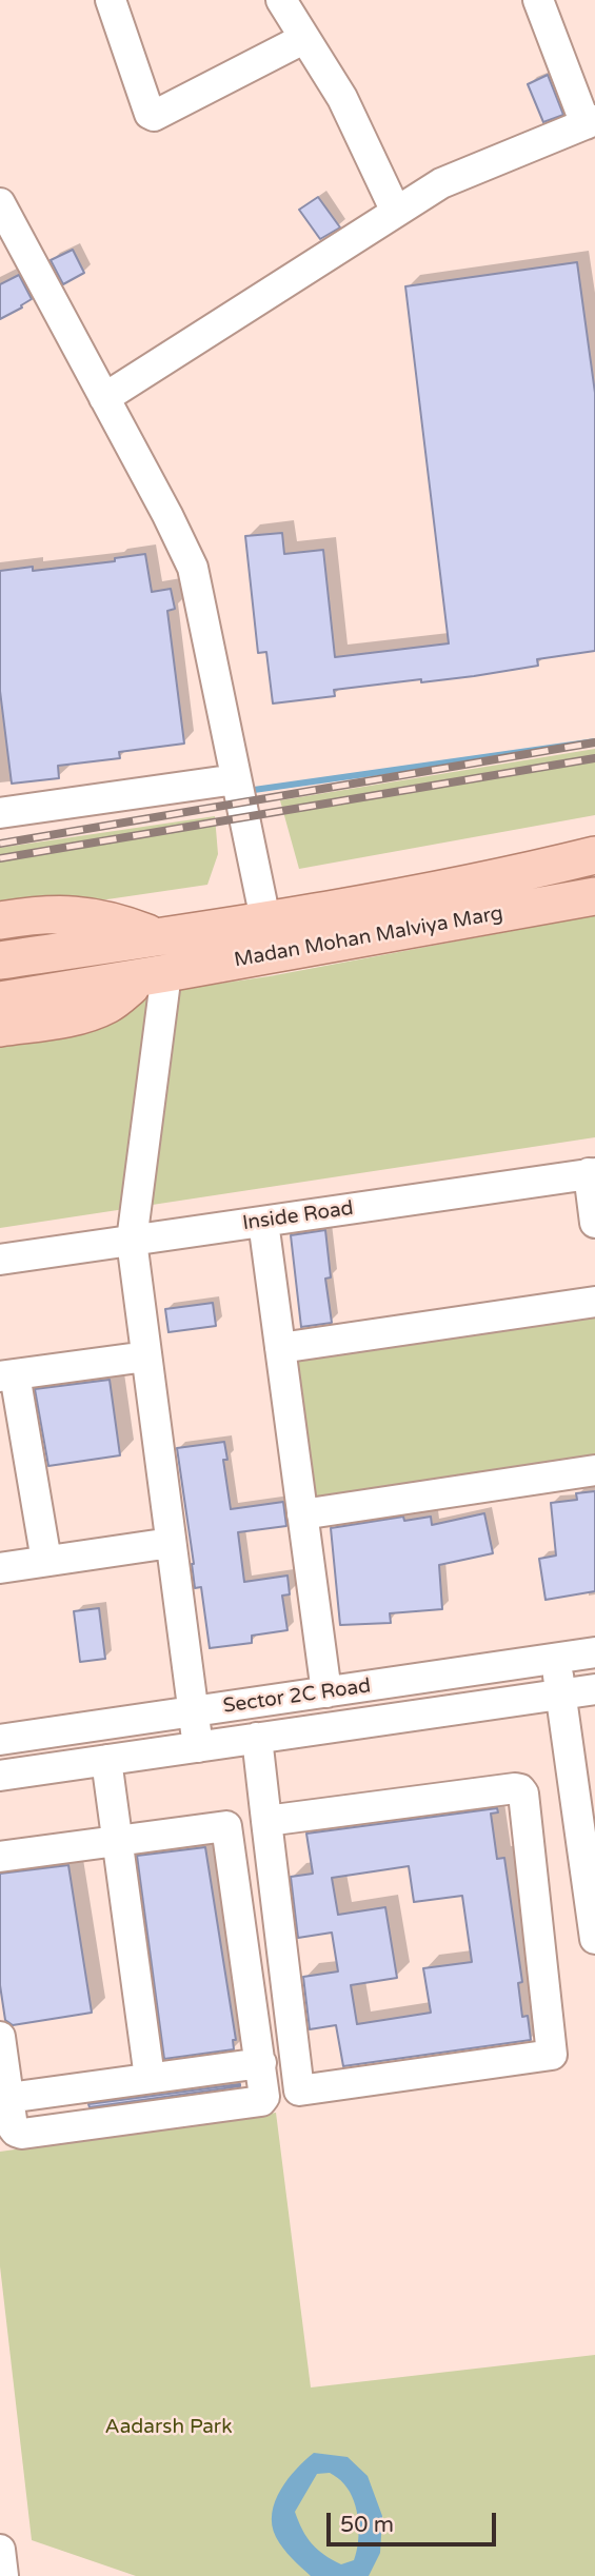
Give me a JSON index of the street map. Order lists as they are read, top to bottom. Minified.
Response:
{"streets":{"main road":["Madan Mohan Malviya Marg"],"street":["Inside Road","Sector 2C Road"]},"parks":["Aadarsh Park"],"scale_bar":"50 m"}
